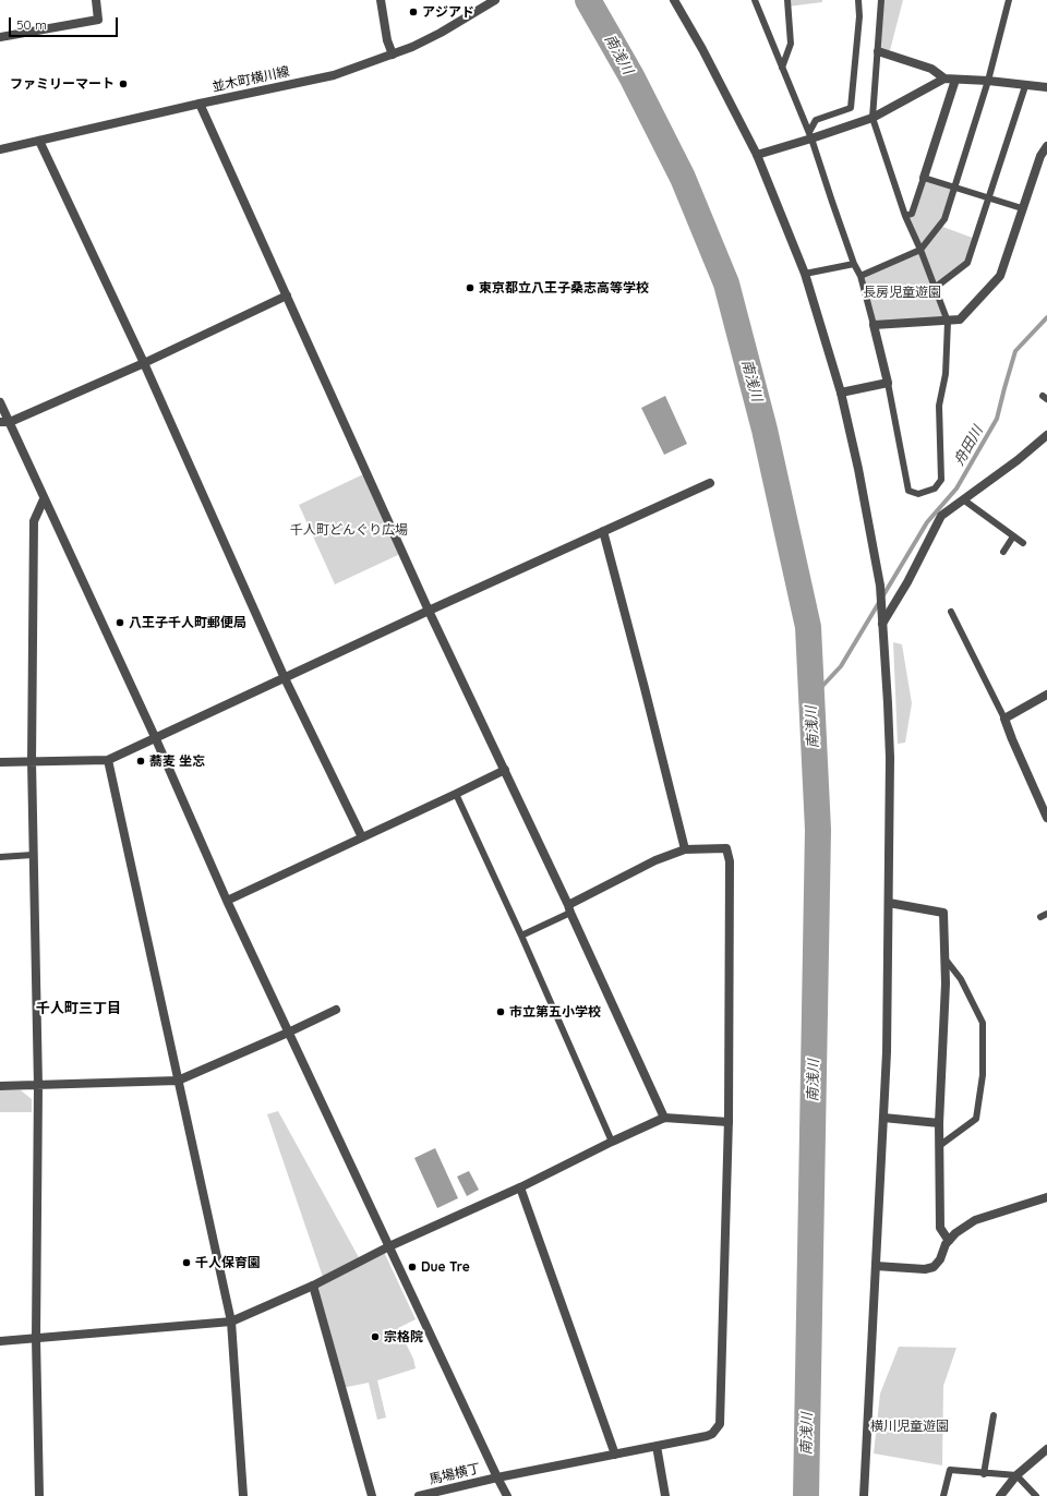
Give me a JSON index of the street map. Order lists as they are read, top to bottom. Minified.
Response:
{"streets":{"street":["並木町横川線","馬場横丁"]},"districts":["千人町三丁目"],"water":["南浅川","舟田川"],"parks":["長房児童遊園","千人町どんぐり広場","横川児童遊園"],"places":["アジアド","ファミリーマート","東京都立八王子桑志高等学校","八王子千人町郵便局","蕎麦 坐忘","市立第五小学校","千人保育園","Due Tre","宗格院"],"scale_bar":"50 m"}
